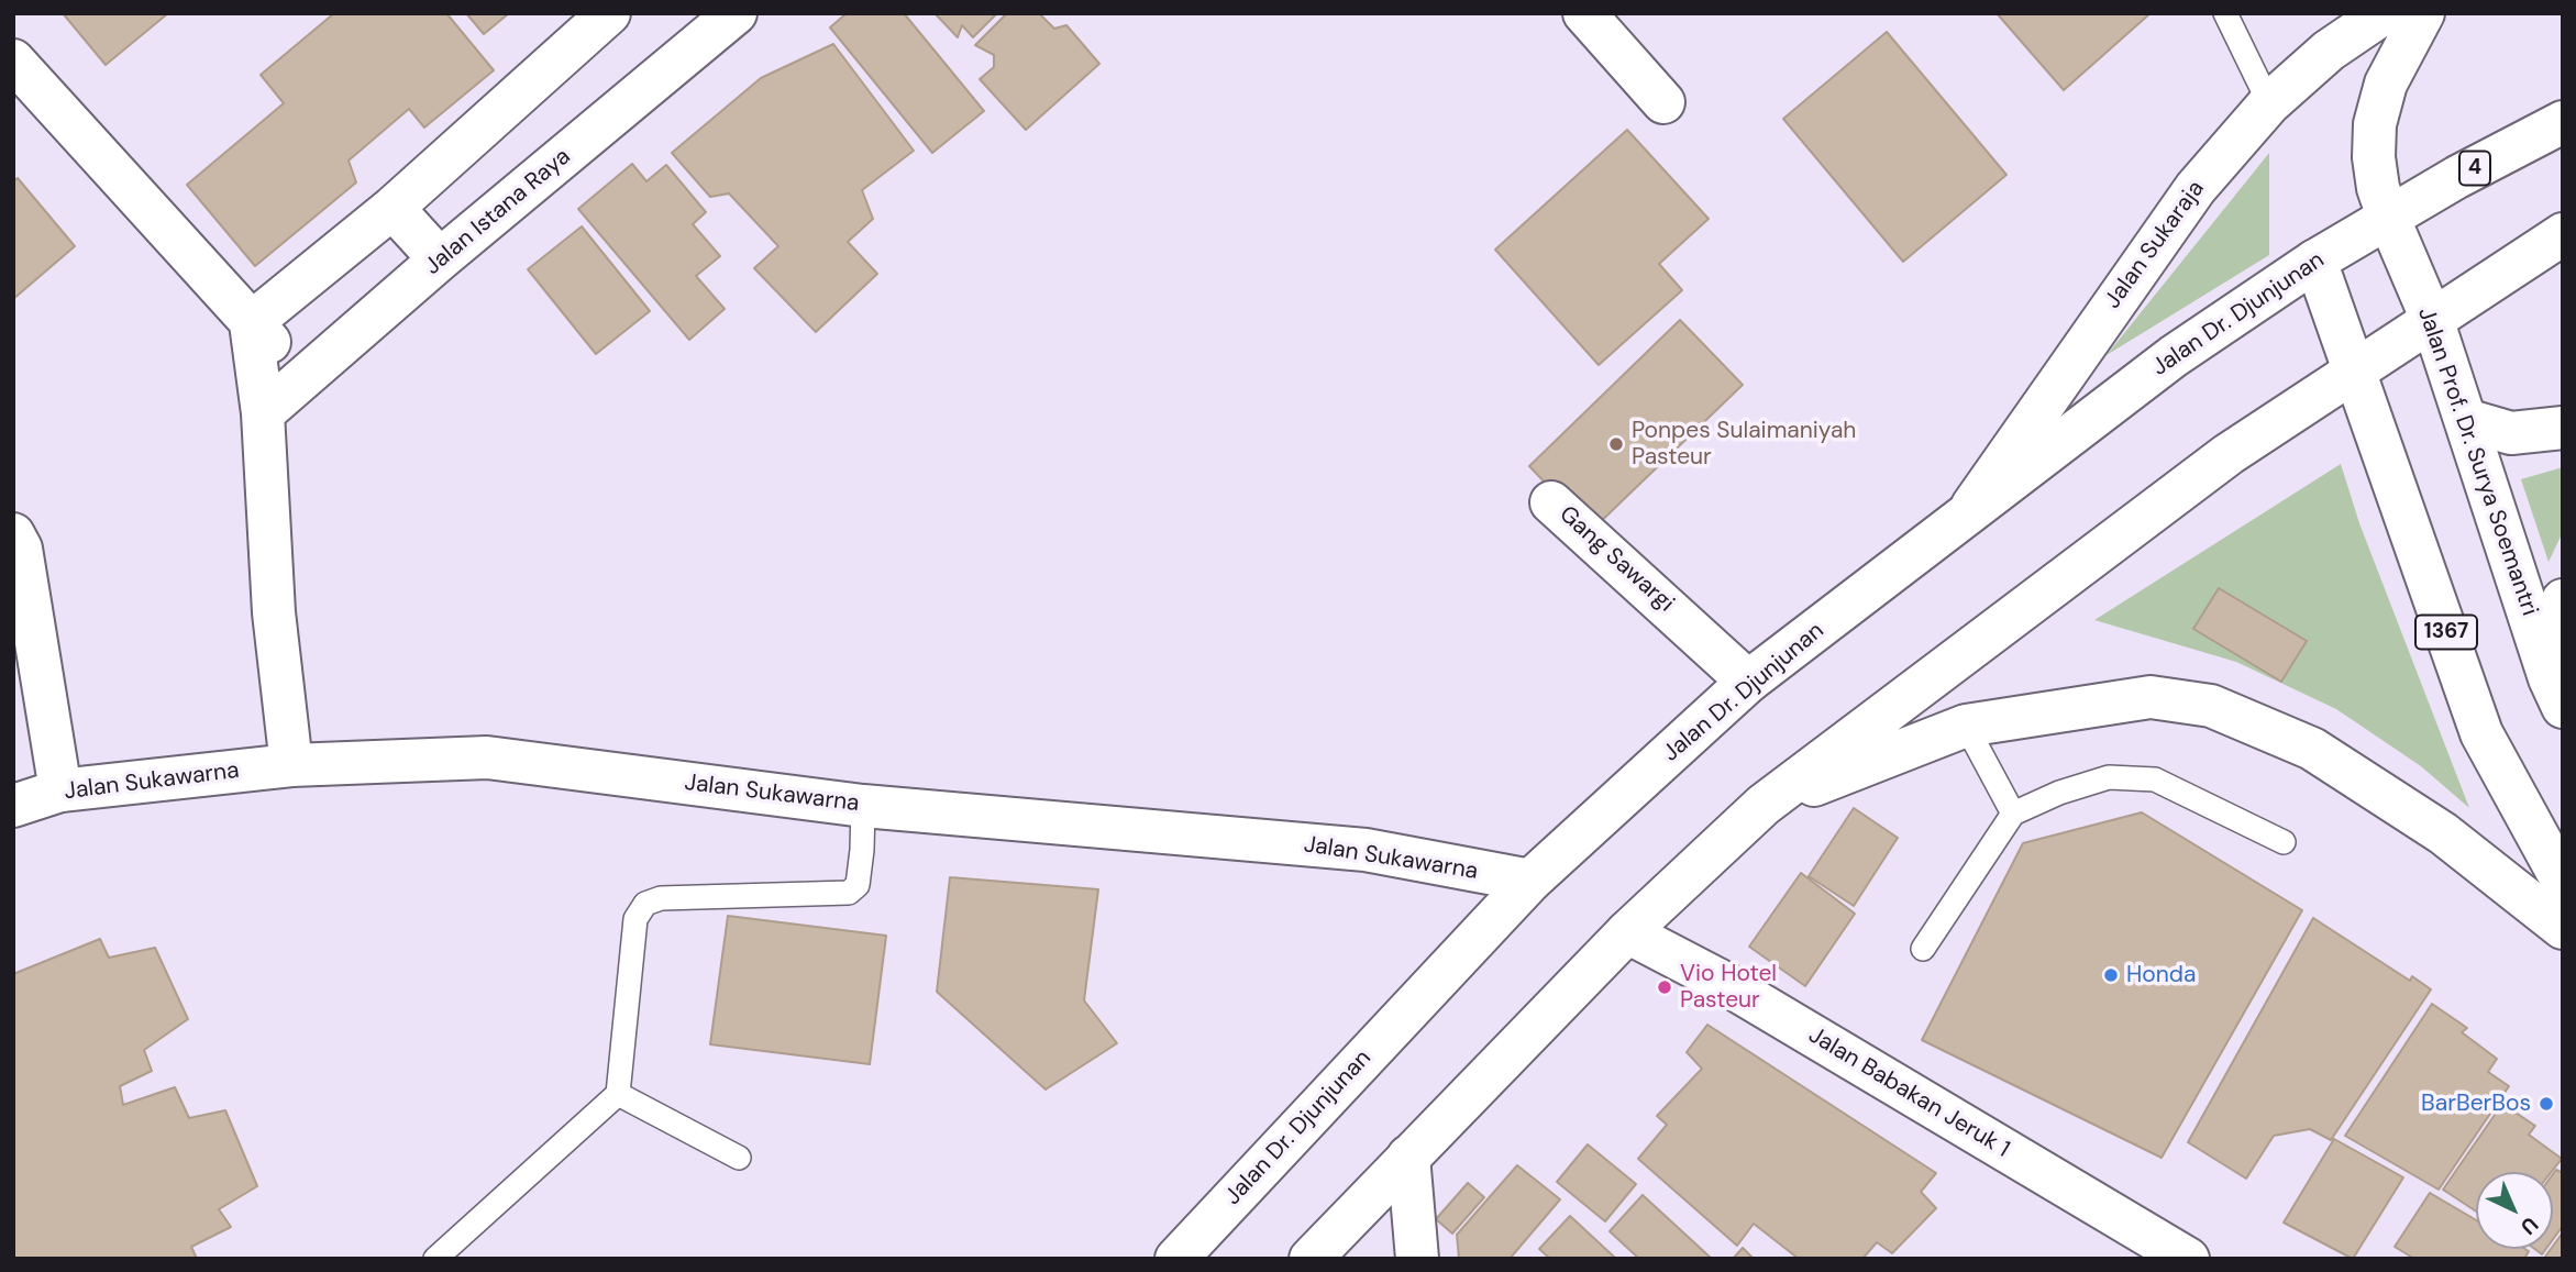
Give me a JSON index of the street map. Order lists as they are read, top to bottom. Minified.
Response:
{"streets":{"main road":["4","Jalan Istana Raya","Jalan Sukaraja","Jalan Dr. Djunjunan","Jalan Prof. Dr. Surya Soemantri","Gang Sawargi","1367","Jalan Sukawarna","Jalan Babakan Jeruk 1"]},"crossings":[["4","Jalan Dr. Djunjunan"],["4","Jalan Prof. Dr. Surya Soemantri"],["Jalan Sukaraja","Jalan Dr. Djunjunan"],["Jalan Dr. Djunjunan","Jalan Prof. Dr. Surya Soemantri"],["Jalan Dr. Djunjunan","Gang Sawargi"],["Jalan Dr. Djunjunan","1367"],["Jalan Dr. Djunjunan","Jalan Sukawarna"]],"places":["Ponpes Sulaimaniyah Pasteur","Honda","Vio Hotel Pasteur","BarBerBos"],"north":"bottom right"}
